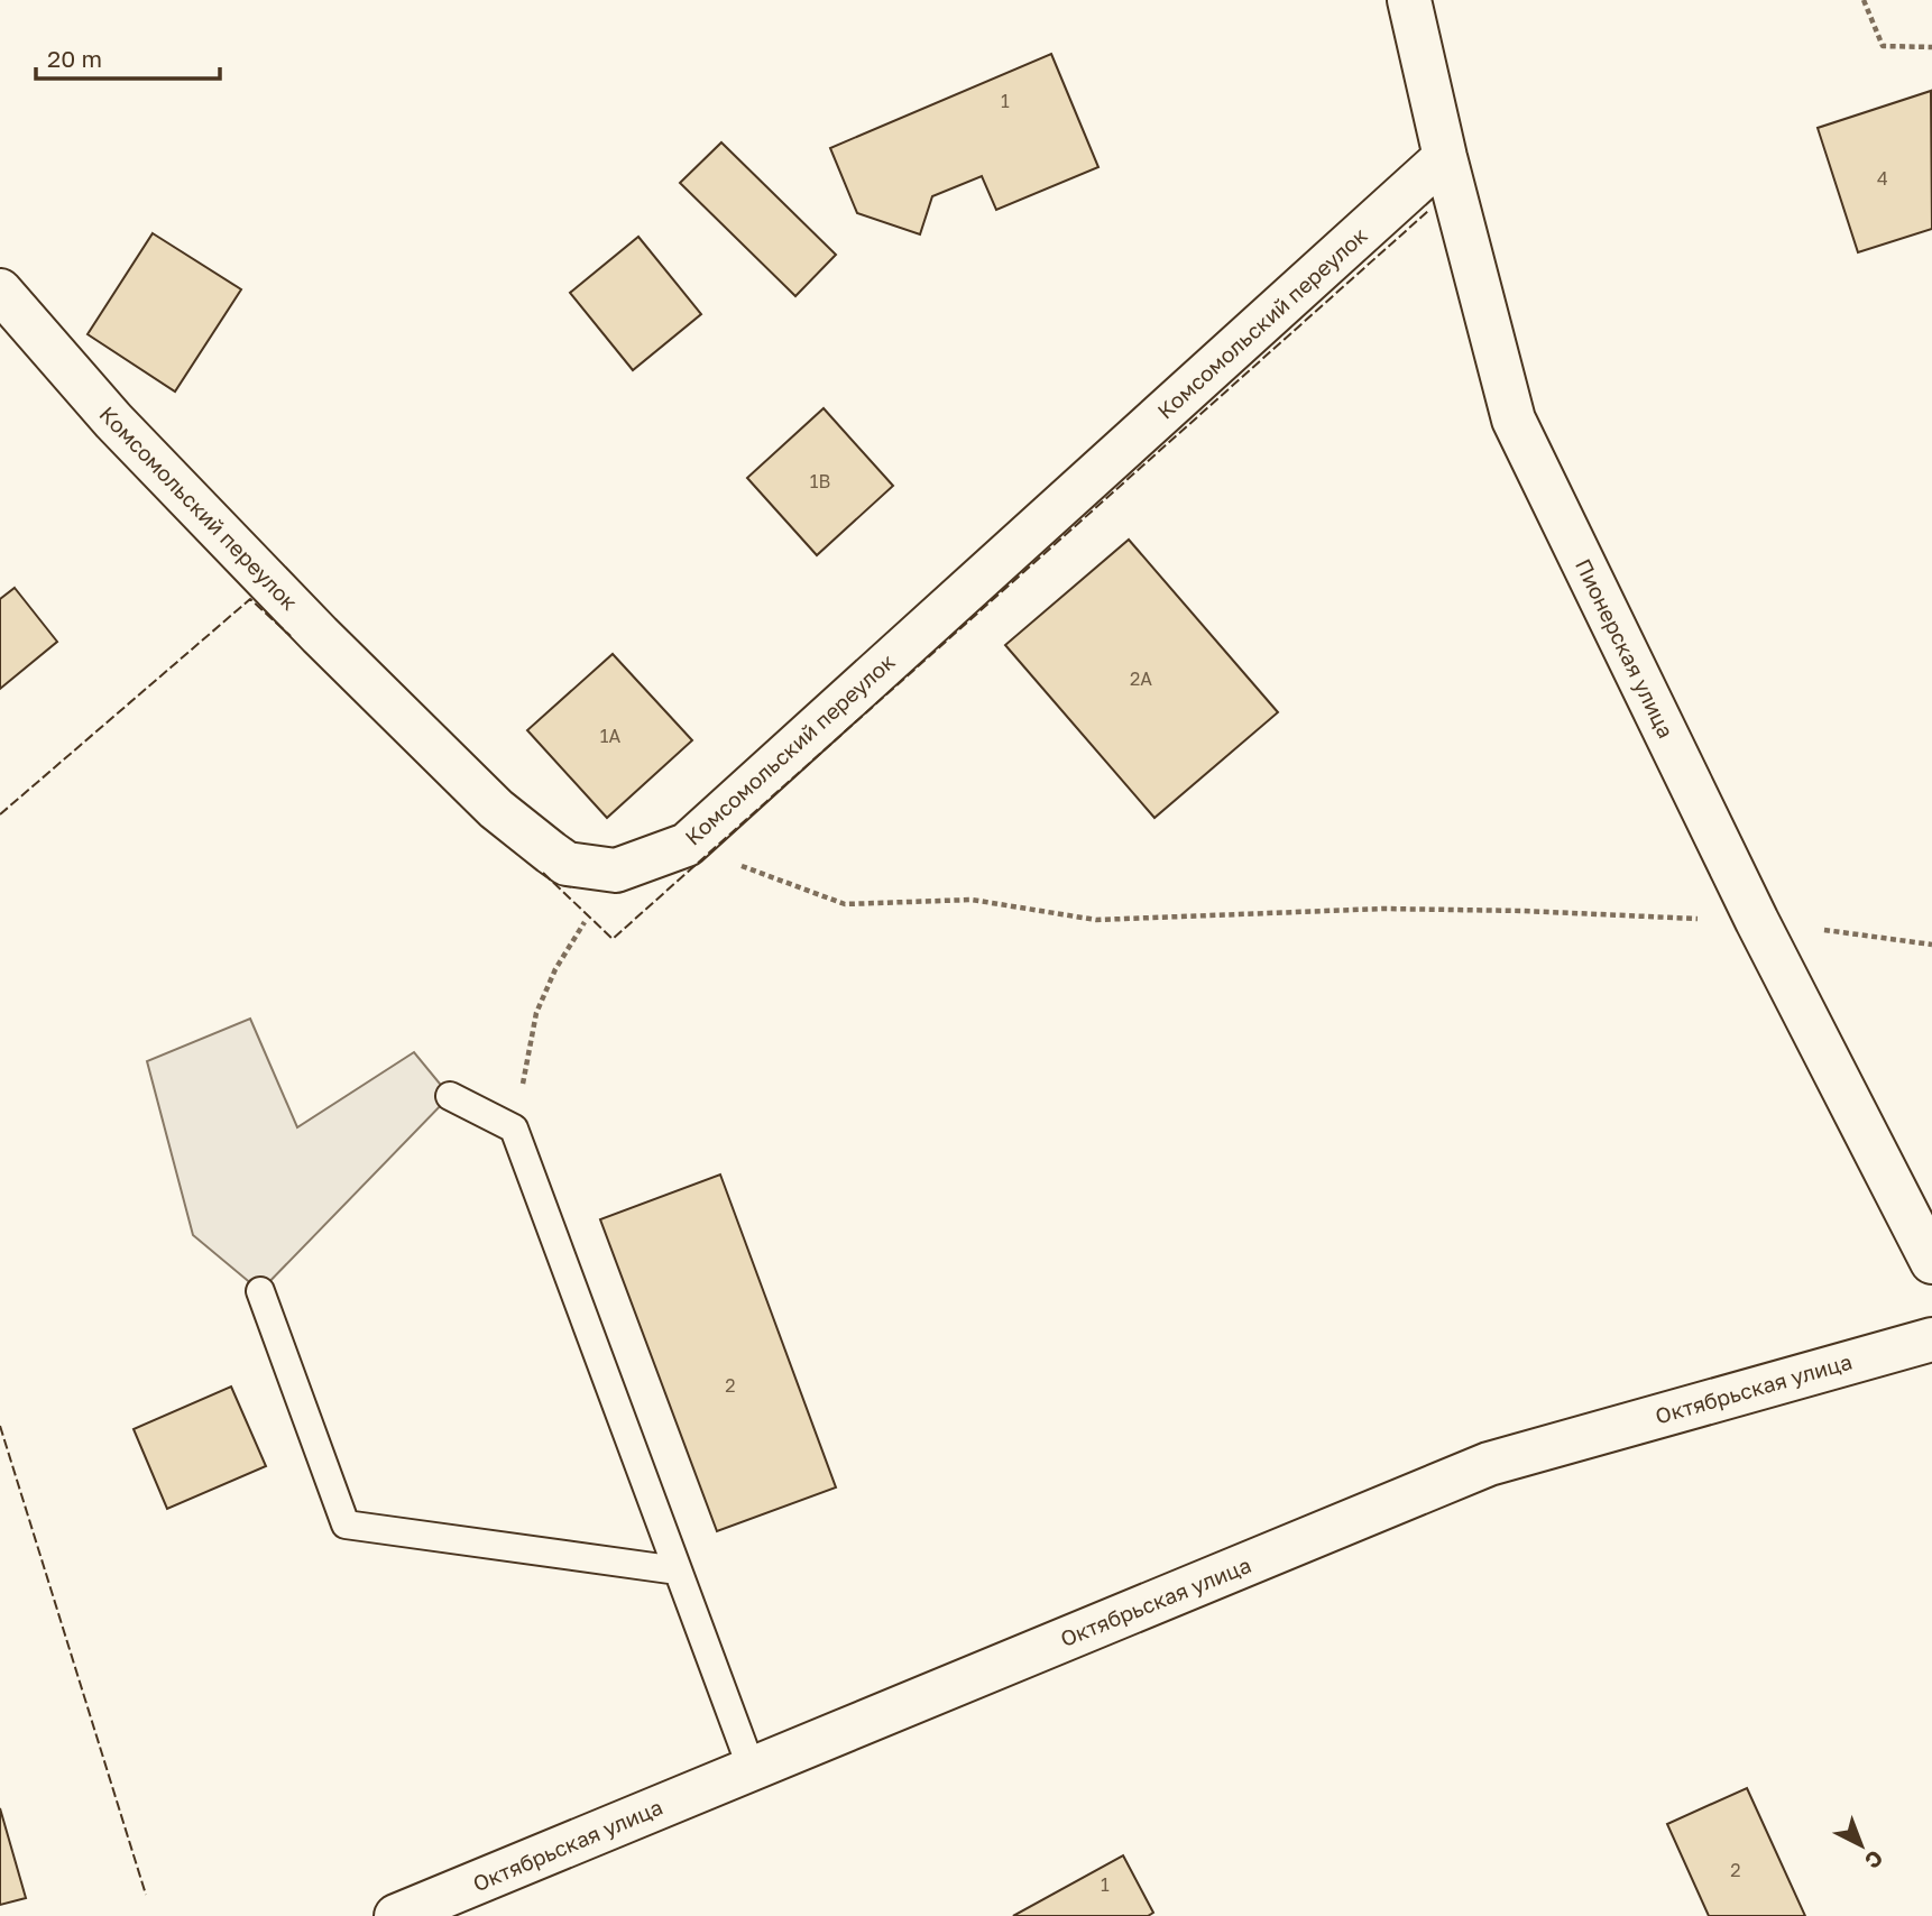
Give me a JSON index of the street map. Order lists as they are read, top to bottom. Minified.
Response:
{"streets":{"street":["Комсомольский переулок","Пионерская улица","Октябрьская улица"]},"crossings":[["Комсомольский переулок","Пионерская улица"]],"house_numbers":["1","4","1В","2А","1А","2","2","1"],"scale_bar":"20 m","north":"bottom right"}
